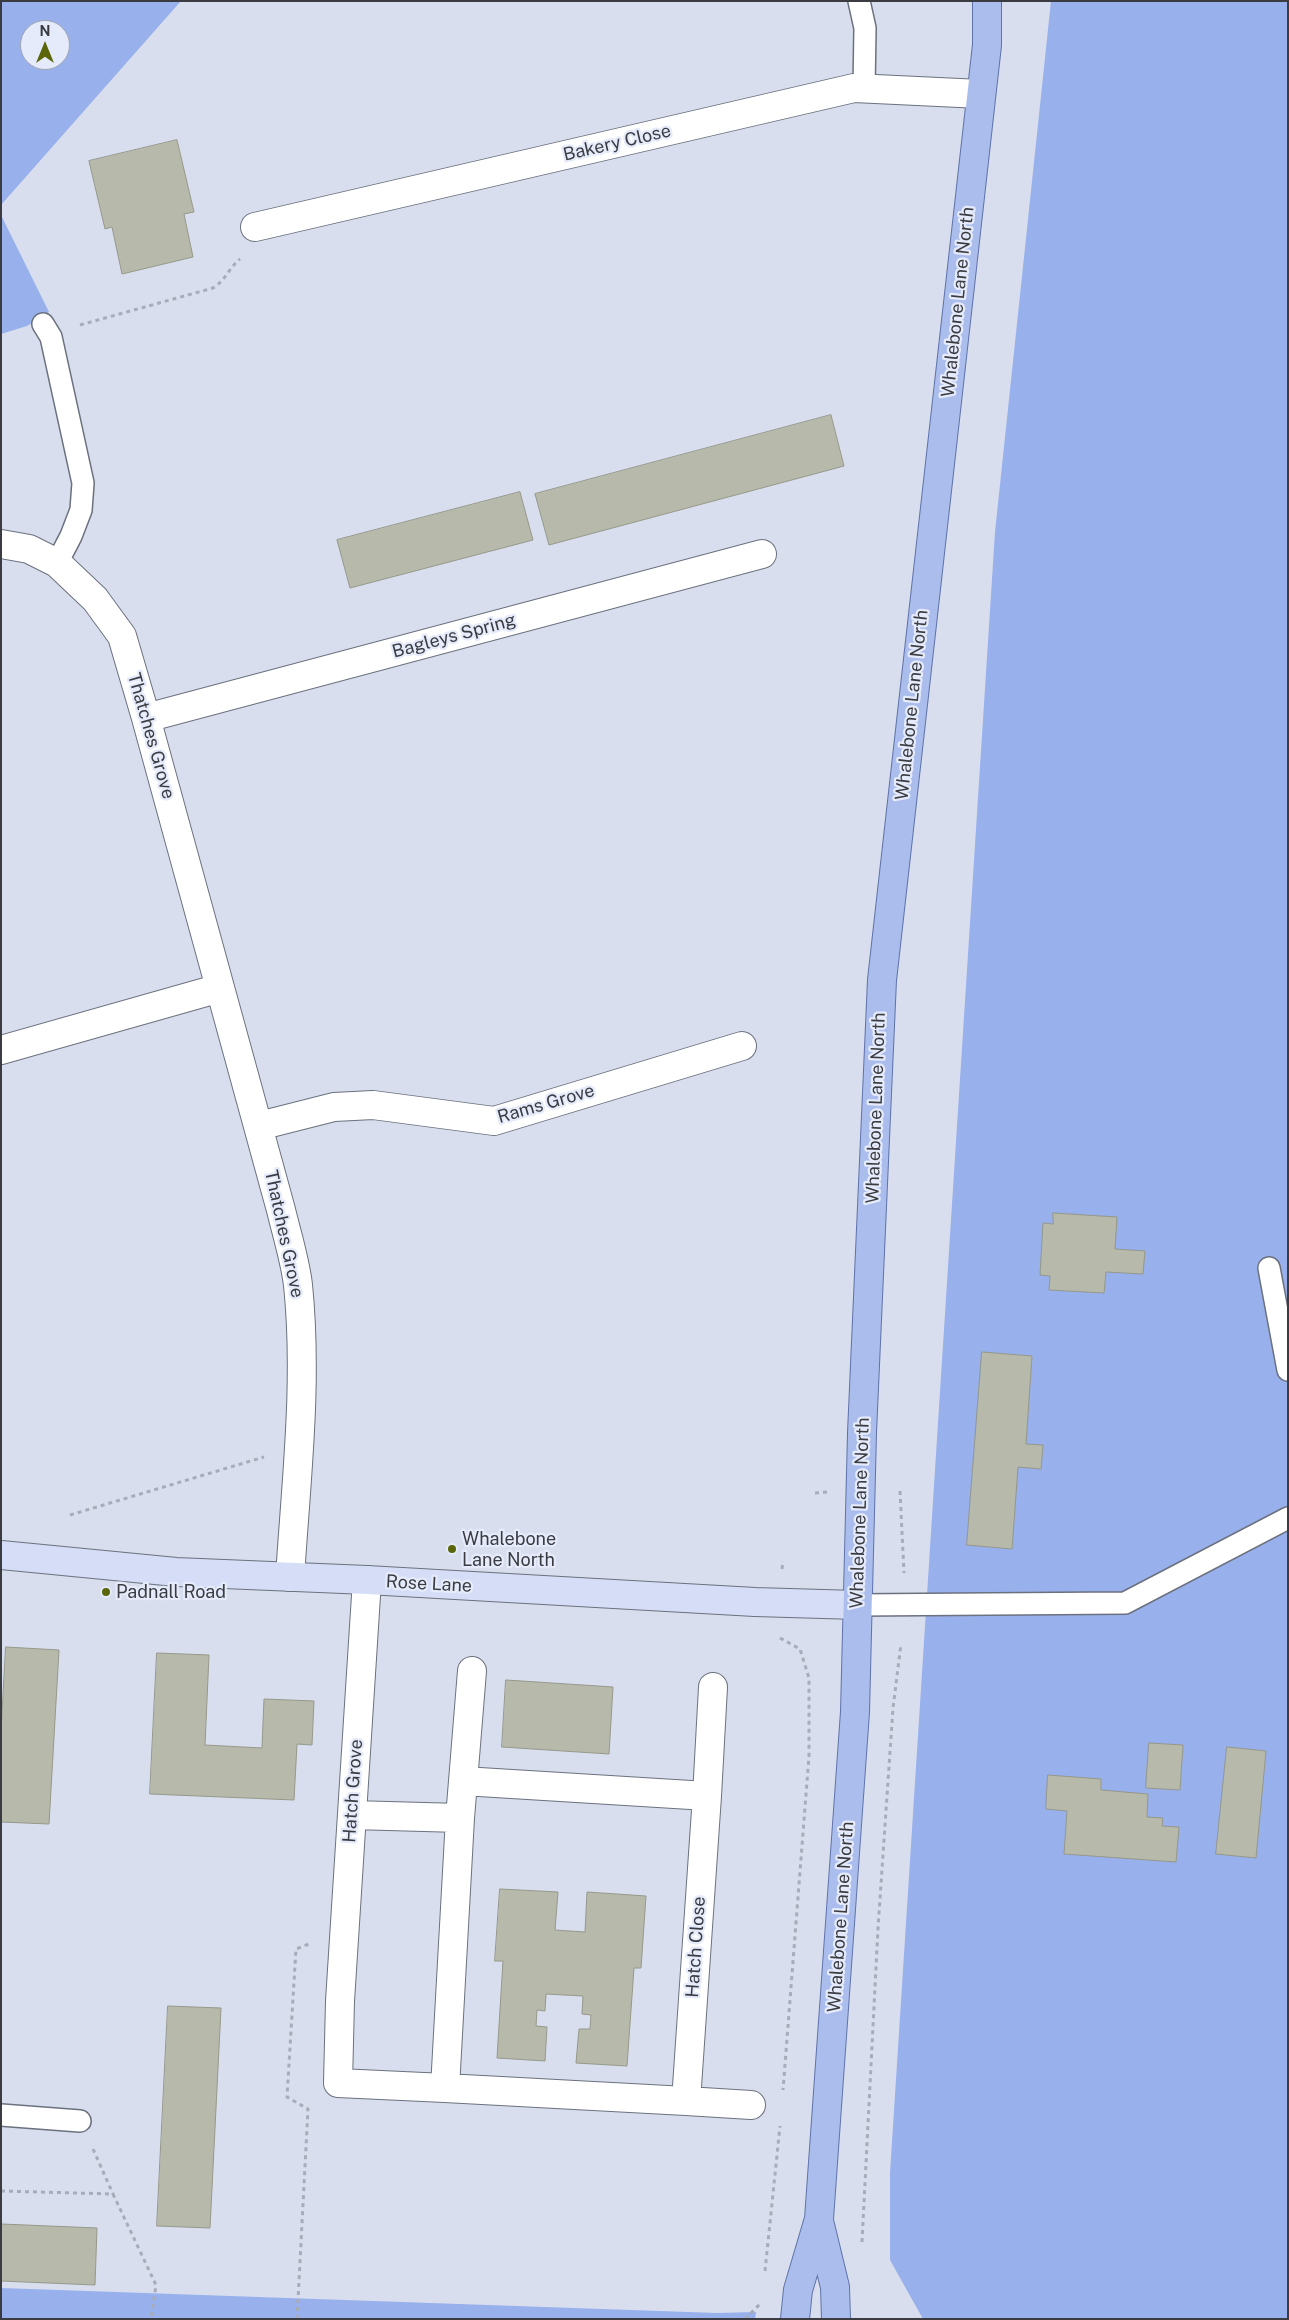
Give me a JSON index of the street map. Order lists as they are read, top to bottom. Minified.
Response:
{"streets":{"main road":["Whalebone Lane North"],"street":["Bakery Close","Bagleys Spring","Thatches Grove","Rams Grove","Rose Lane","Hatch Grove","Hatch Close"]},"crossings":[["Bakery Close","Whalebone Lane North"],["Whalebone Lane North","Rose Lane"],["Bagleys Spring","Thatches Grove"],["Thatches Grove","Rams Grove"],["Thatches Grove","Rose Lane"],["Rose Lane","Hatch Grove"]],"places":["Whalebone Lane North","Padnall Road"],"north":"top"}
